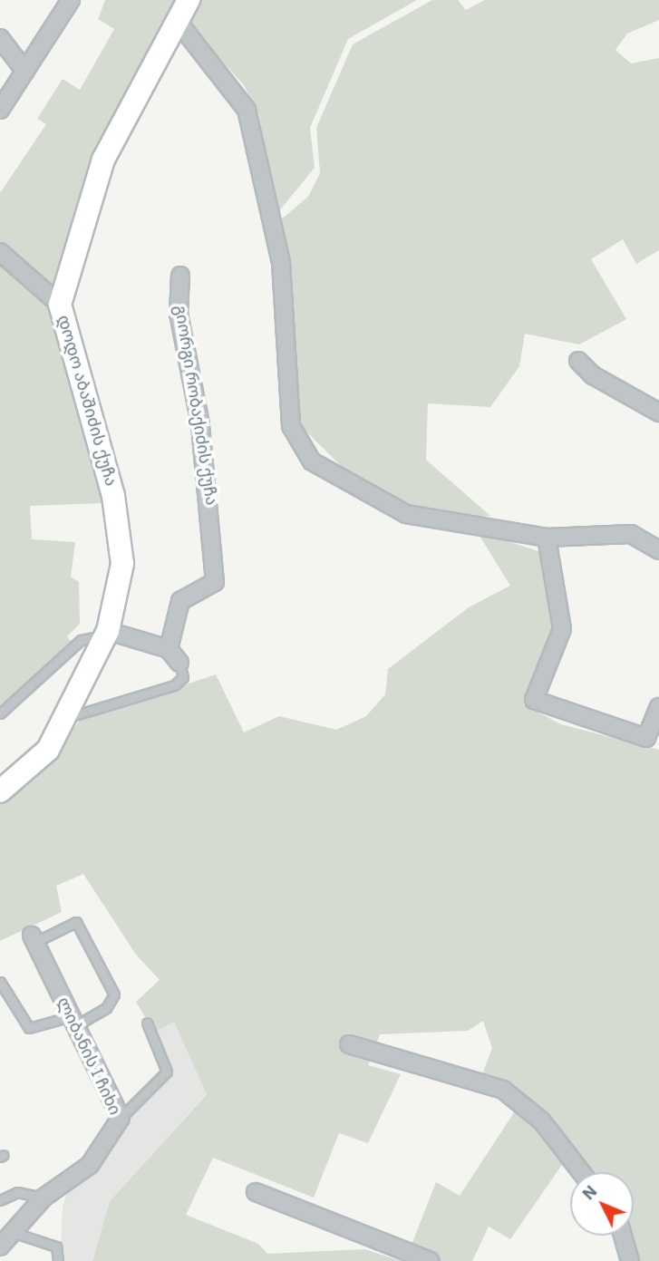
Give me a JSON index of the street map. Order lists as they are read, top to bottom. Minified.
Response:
{"streets":{"street":["დოდო აბაშიძის ქუჩა","გიორგი რობაქიძის ქუჩა","ლიბანის I ჩიხი"]},"north":"top left"}
